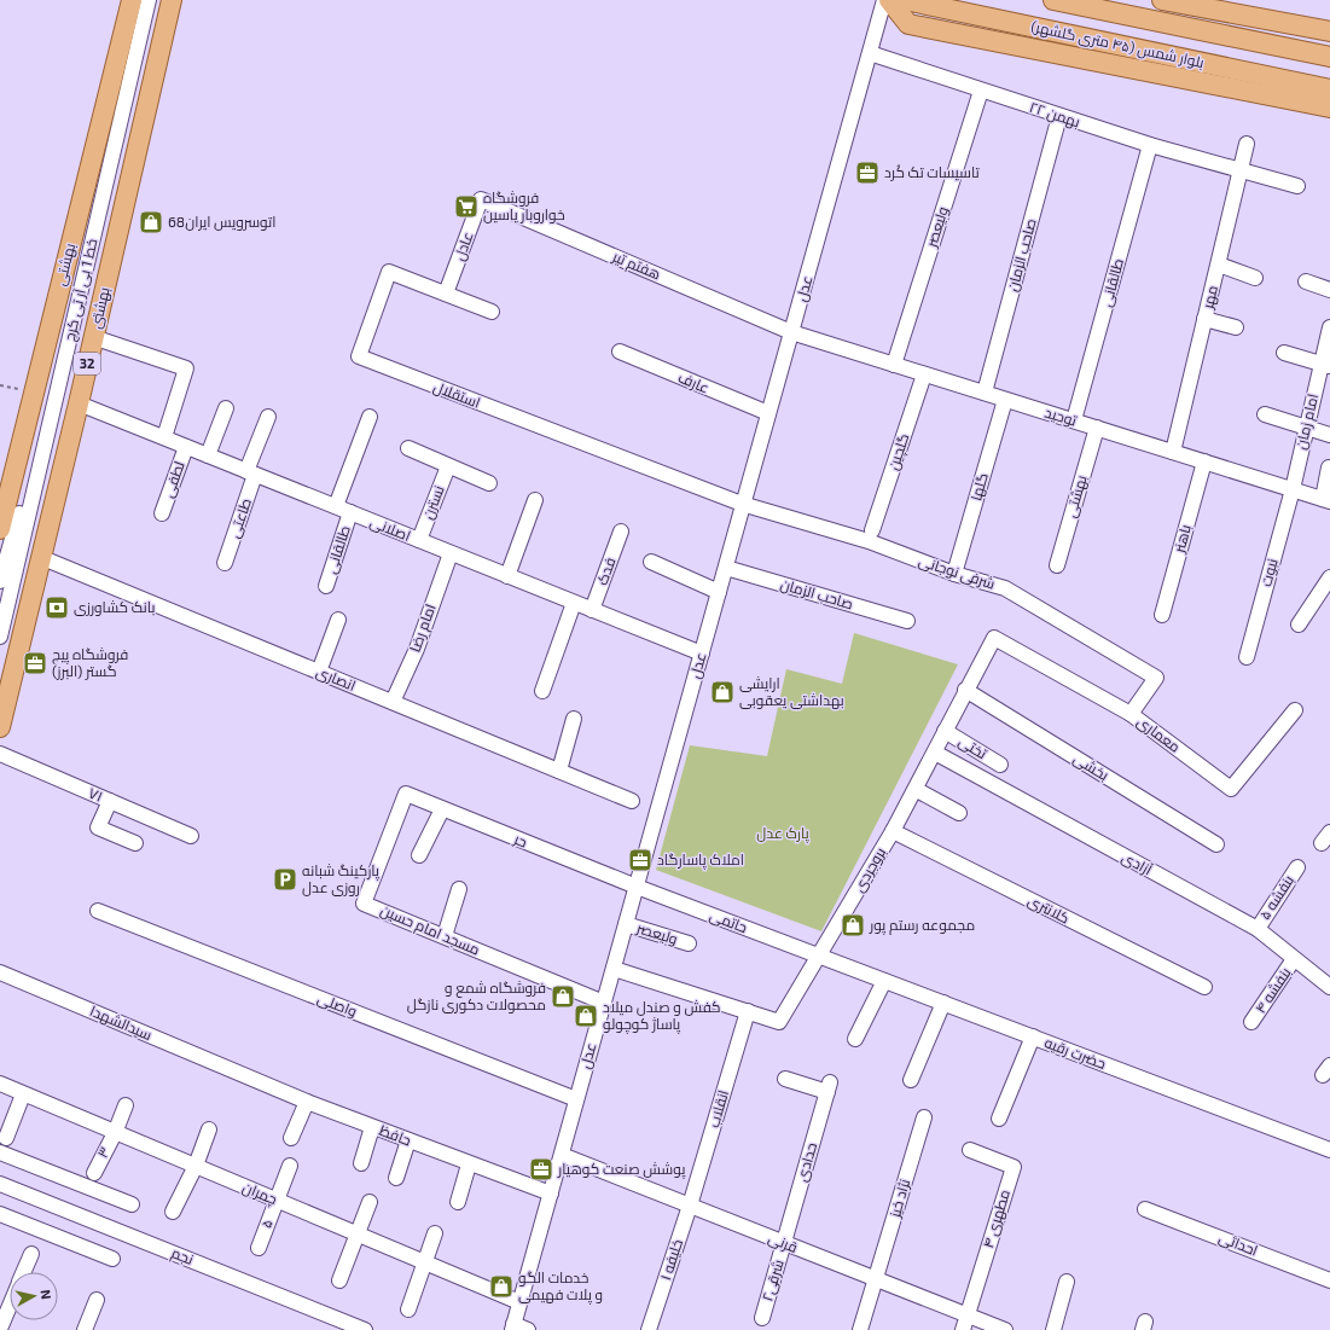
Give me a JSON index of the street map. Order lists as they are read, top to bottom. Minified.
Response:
{"streets":{"main road":["بلوار شمس (۴۵ متری گلشهر)","بهشتی","بهشتى","32"],"street":["۲۲ بهمن","ولیعصر","عادل","صاحب الزمان","هفتم تیر","طالقانی","عدل","خط 1 بی آر تی کرج","مهر","عارف","استقلال","توحید","امام زمان","گلچین","لطفی","گلها","نسترن","طاعتی","اصلانی","باهنر","فدک","شرفی نوجانی","نبوت","امام رضا","انصاری","معماری","تختی","بخشی","۷۱","حر","آزادی","بروجردی","بنفشه ۵","کلانتری","حاتمی","مسجد امام حسین","بنفشه ۴","واصلی","سیدالشهدا","حضرت رقیه","انقلاب","حافظ","۳","حدادی","چمران","نژاد خیز","مطهری ۴","۵","قرنی","احداثی","نجم","خلیفه ۱","۲شرقی"]},"crossings":[["۲۲ بهمن","ولیعصر"],["۲۲ بهمن","صاحب الزمان"],["۲۲ بهمن","طالقانی"],["۲۲ بهمن","عدل"],["۲۲ بهمن","مهر"],["ولیعصر","عدل"],["ولیعصر","توحید"],["عادل","هفتم تیر"],["عادل","استقلال"],["صاحب الزمان","عدل"],["صاحب الزمان","توحید"],["بهشتی","توحید"],["هفتم تیر","عدل"],["هفتم تیر","توحید"],["طالقانی","توحید"],["طالقانی","اصلانی"],["عدل","عارف"],["عدل","استقلال"],["عدل","توحید"],["عدل","اصلانی"],["عدل","شرفی نوجانی"],["عدل","حر"],["عدل","بروجردی"],["عدل","حاتمی"],["عدل","مسجد امام حسین"],["عدل","واصلی"],["عدل","حافظ"],["عدل","چمران"],["عدل","قرنی"],["مهر","توحید"],["بهشتى","اصلانی"],["بهشتى","انصاری"],["استقلال","شرفی نوجانی"],["توحید","امام زمان"],["توحید","گلچین"],["توحید","گلها"],["توحید","باهنر"],["توحید","نبوت"],["امام زمان","نبوت"],["لطفی","اصلانی"],["گلها","شرفی نوجانی"],["نسترن","اصلانی"],["طاعتی","اصلانی"],["اصلانی","فدک"],["اصلانی","امام رضا"],["شرفی نوجانی","معماری"],["امام رضا","انصاری"],["معماری","بروجردی"],["تختی","بروجردی"],["بخشی","بروجردی"],["حر","حاتمی"],["حر","مسجد امام حسین"],["آزادی","بروجردی"],["آزادی","بنفشه ۵"],["آزادی","بنفشه ۴"],["بروجردی","کلانتری"],["بروجردی","حاتمی"],["بروجردی","حضرت رقیه"],["بروجردی","انقلاب"],["حاتمی","حضرت رقیه"],["سیدالشهدا","حافظ"],["انقلاب","قرنی"],["انقلاب","خلیفه ۱"],["۳","چمران"],["حدادی","قرنی"],["حدادی","۲شرقی"],["چمران","۵"],["نژاد خیز","قرنی"],["مطهری ۴","قرنی"],["قرنی","خلیفه ۱"],["قرنی","۲شرقی"]],"parks":["پارک عدل"],"places":{"office":["تاسیسات تک کُرد","فروشگاه پیچ گستر (البرز)","املاک پاسارگاد","پوشش صنعت کوهیار"],"supermarket":["فروشگاه خواروبار یاسین"],"shop":["اتوسرویس ایران68","ارایشی بهداشتی یعقوبی","مجموعه رستم پور","فروشگاه شمع و محصولات دکوری نازگل","کفش و صندل میلاد پاساژ کوچولو","خدمات الگو و پلات فهیمی"],"bank":["بانک کشاورزی"],"parking":["پارکینگ شبانه روزی عدل"]},"north":"right"}
